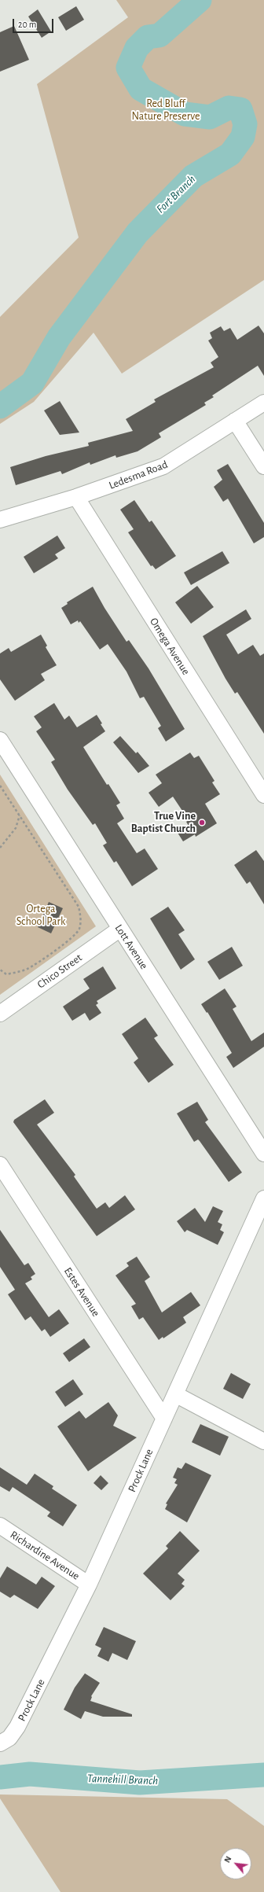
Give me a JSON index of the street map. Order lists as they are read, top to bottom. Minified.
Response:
{"streets":{"street":["Ledesma Road","Omega Avenue","Lott Avenue","Chico Street","Estes Avenue","Prock Lane","Richardine Avenue"]},"crossings":[["Ledesma Road","Omega Avenue"],["Lott Avenue","Chico Street"],["Estes Avenue","Prock Lane"],["Prock Lane","Richardine Avenue"]],"water":["Fort Branch","Tannehill Branch"],"parks":["Red Bluff Nature Preserve","Ortega School Park"],"places":["True Vine Baptist Church"],"scale_bar":"20 m","north":"top left"}
